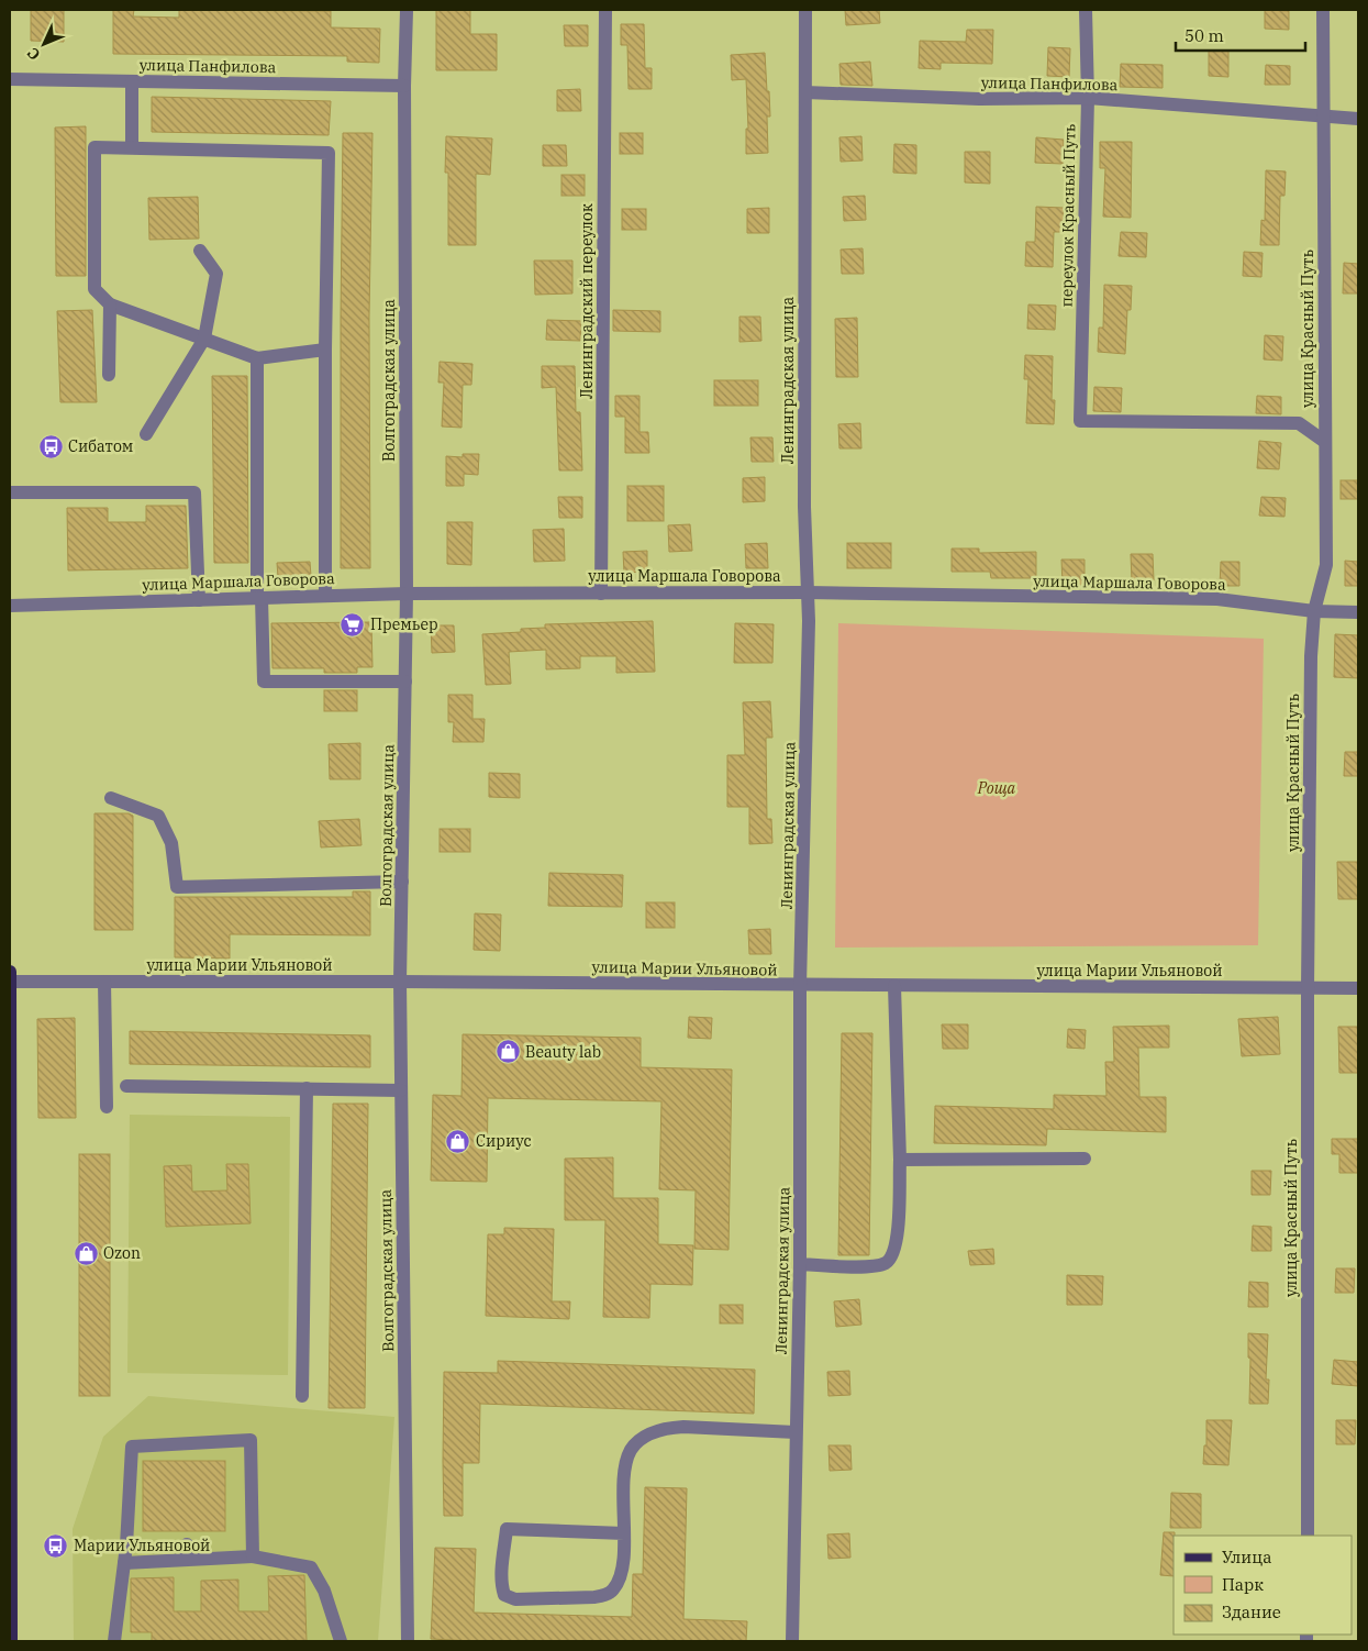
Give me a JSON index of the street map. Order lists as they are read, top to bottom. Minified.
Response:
{"streets":{"street":["улица Панфилова","переулок Красный Путь","Ленинградский переулок","улица Красный Путь","Волгоградская улица","Ленинградская улица","улица Маршала Говорова","улица Марии Ульяновой"]},"crossings":[["улица Панфилова","переулок Красный Путь"],["улица Панфилова","улица Красный Путь"],["улица Панфилова","Волгоградская улица"],["улица Панфилова","Ленинградская улица"],["переулок Красный Путь","улица Красный Путь"],["Ленинградский переулок","улица Маршала Говорова"],["улица Красный Путь","улица Маршала Говорова"],["улица Красный Путь","улица Марии Ульяновой"],["Волгоградская улица","улица Маршала Говорова"],["Волгоградская улица","улица Марии Ульяновой"],["Ленинградская улица","улица Маршала Говорова"],["Ленинградская улица","улица Марии Ульяновой"]],"parks":["Роща"],"places":{"bus stop":["Сибатом","Марии Ульяновой"],"supermarket":["Премьер"],"shop":["Beauty lab","Сириус","Ozon"]},"legend":["Улица","Парк","Здание"],"scale_bar":"50 m","north":"bottom left"}
